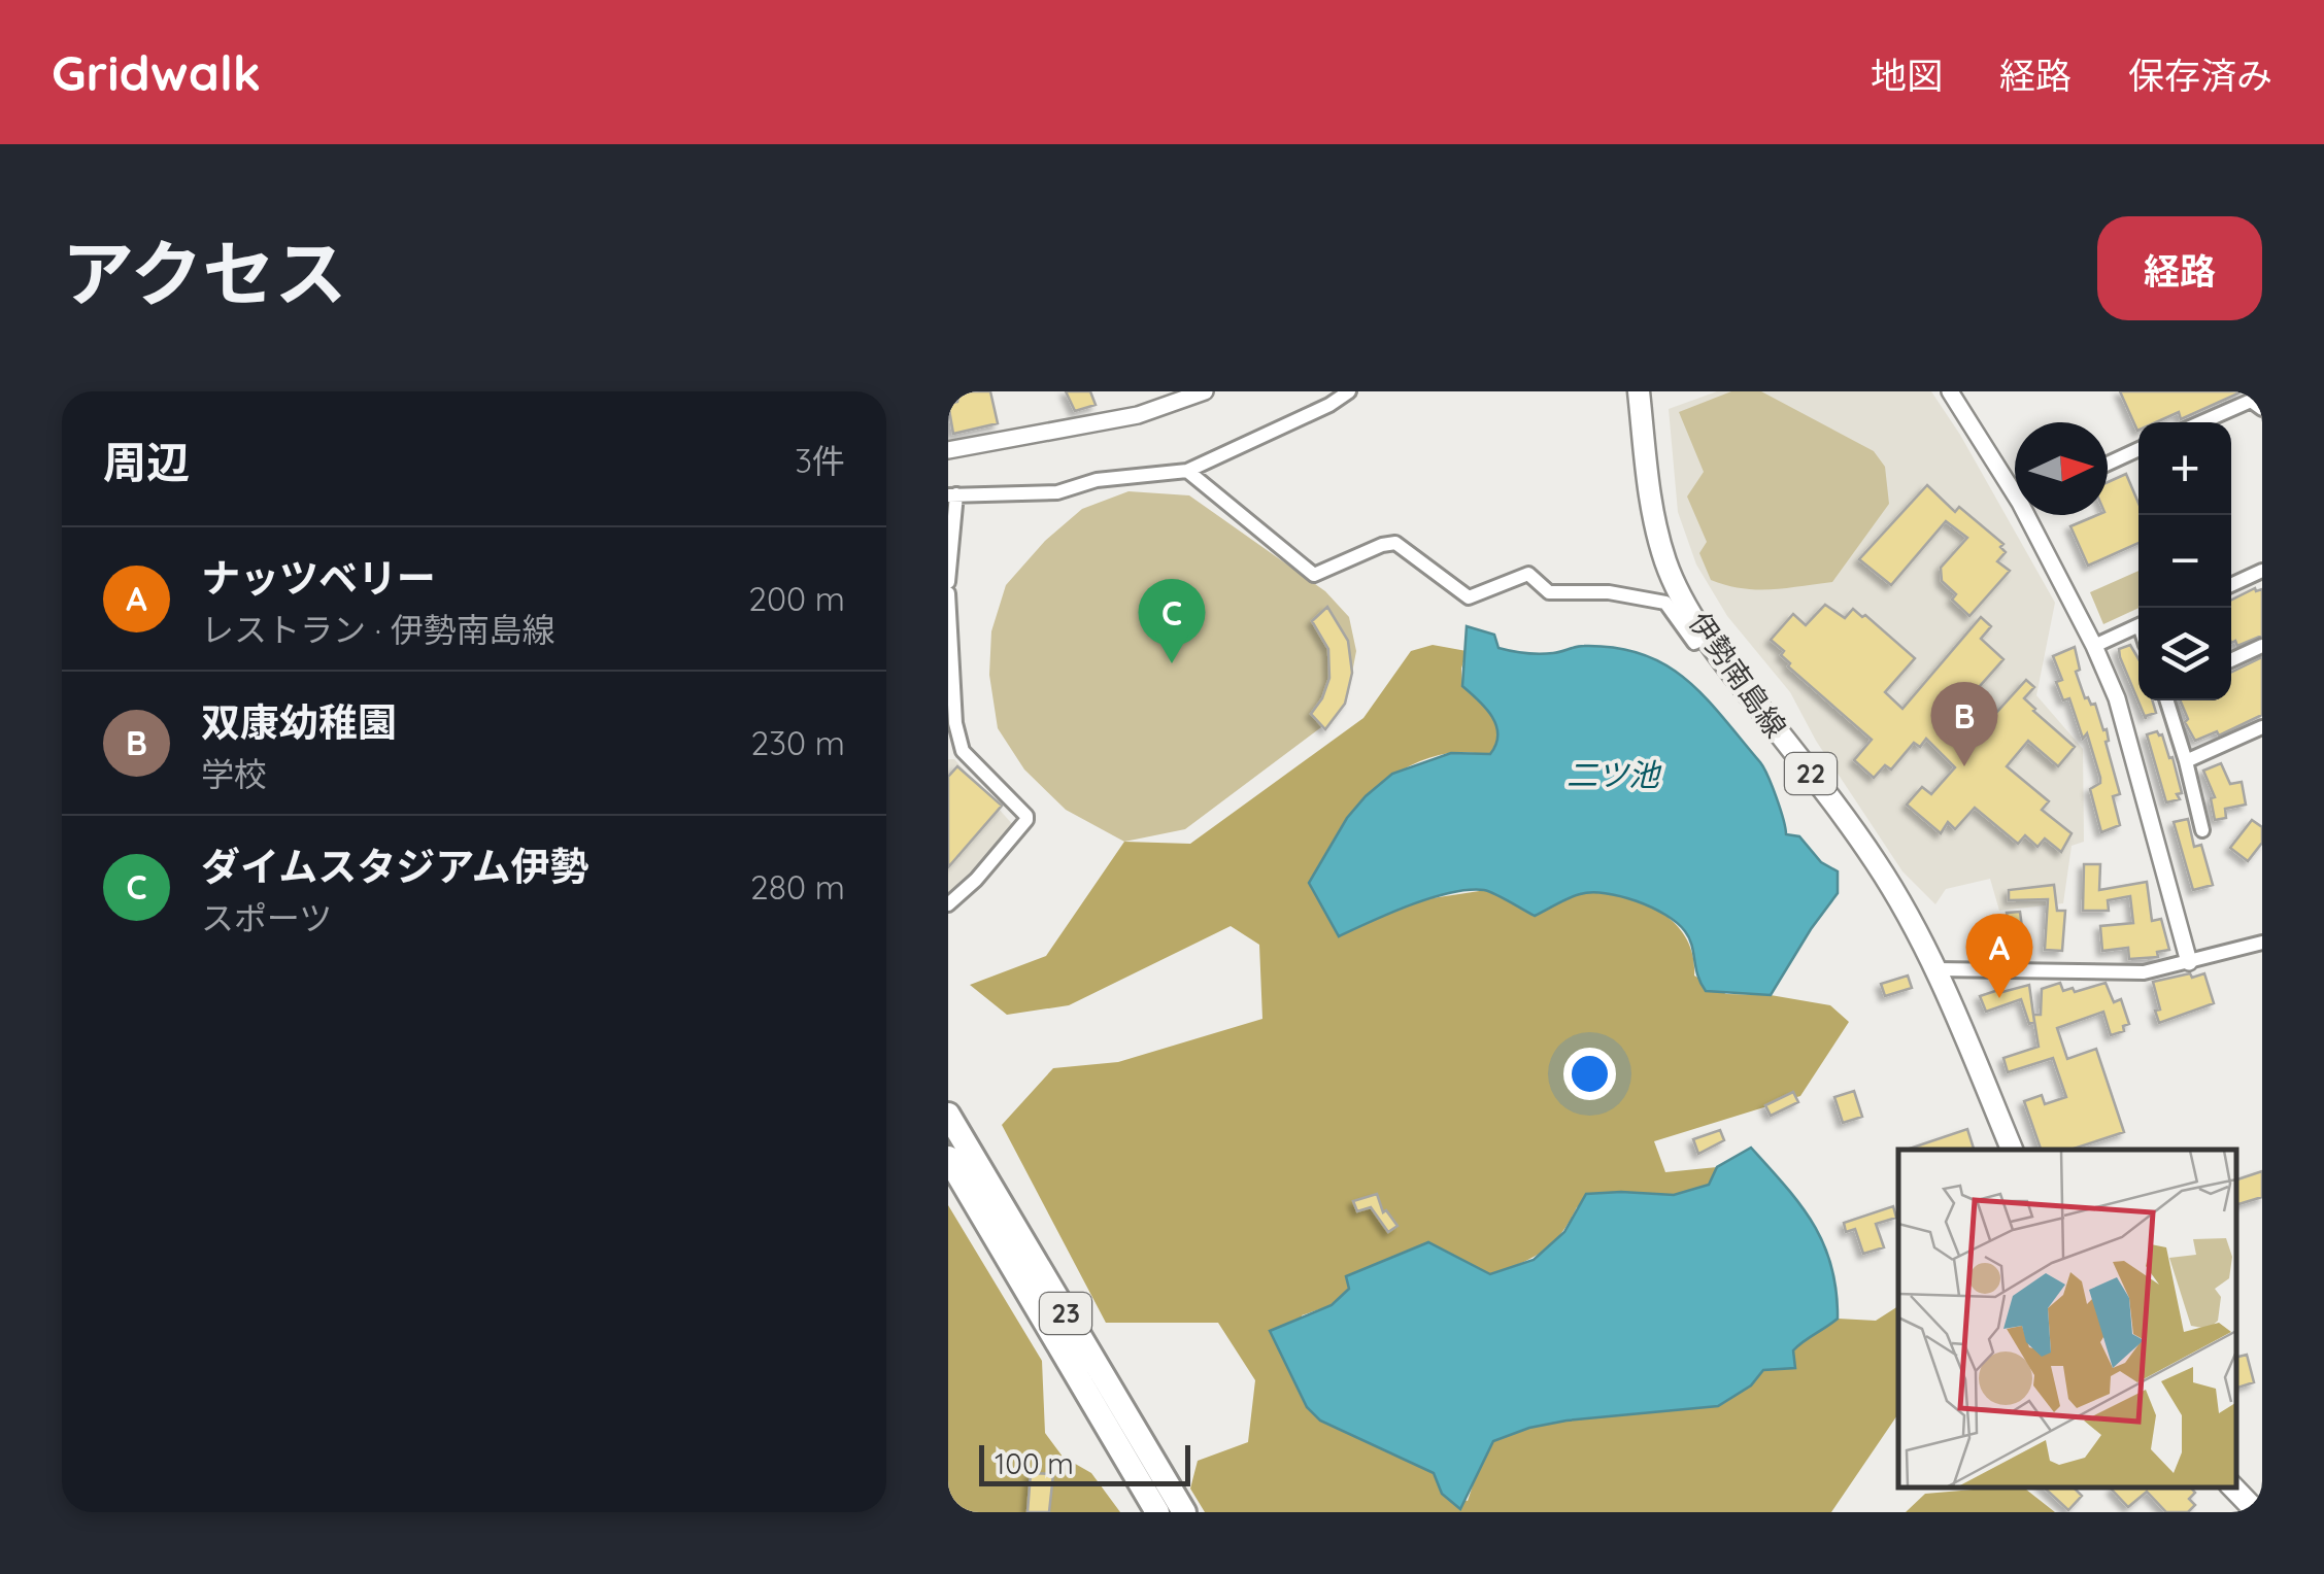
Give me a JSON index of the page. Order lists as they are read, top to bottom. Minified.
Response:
{"streets":{"highway":["23"],"main road":["伊勢南島線","22"]},"water":["二ツ池"],"scale_bar":"100 m","north":"right","page":{"header":"Gridwalk","nav":["地図","経路","保存済み"],"title":"アクセス","buttons":"経路","heading":["周辺","3件"],"map_buttons":["+","−"],"list":[{"mark":"A","name":"ナッツベリー","note":"レストラン · 伊勢南島線","value":"200 m"},{"mark":"B","name":"双康幼稚園","note":"学校","value":"230 m"},{"mark":"C","name":"ダイムスタジアム伊勢","note":"スポーツ","value":"280 m"}],"pins":["C","B","A"],"scale":"100 m"}}
